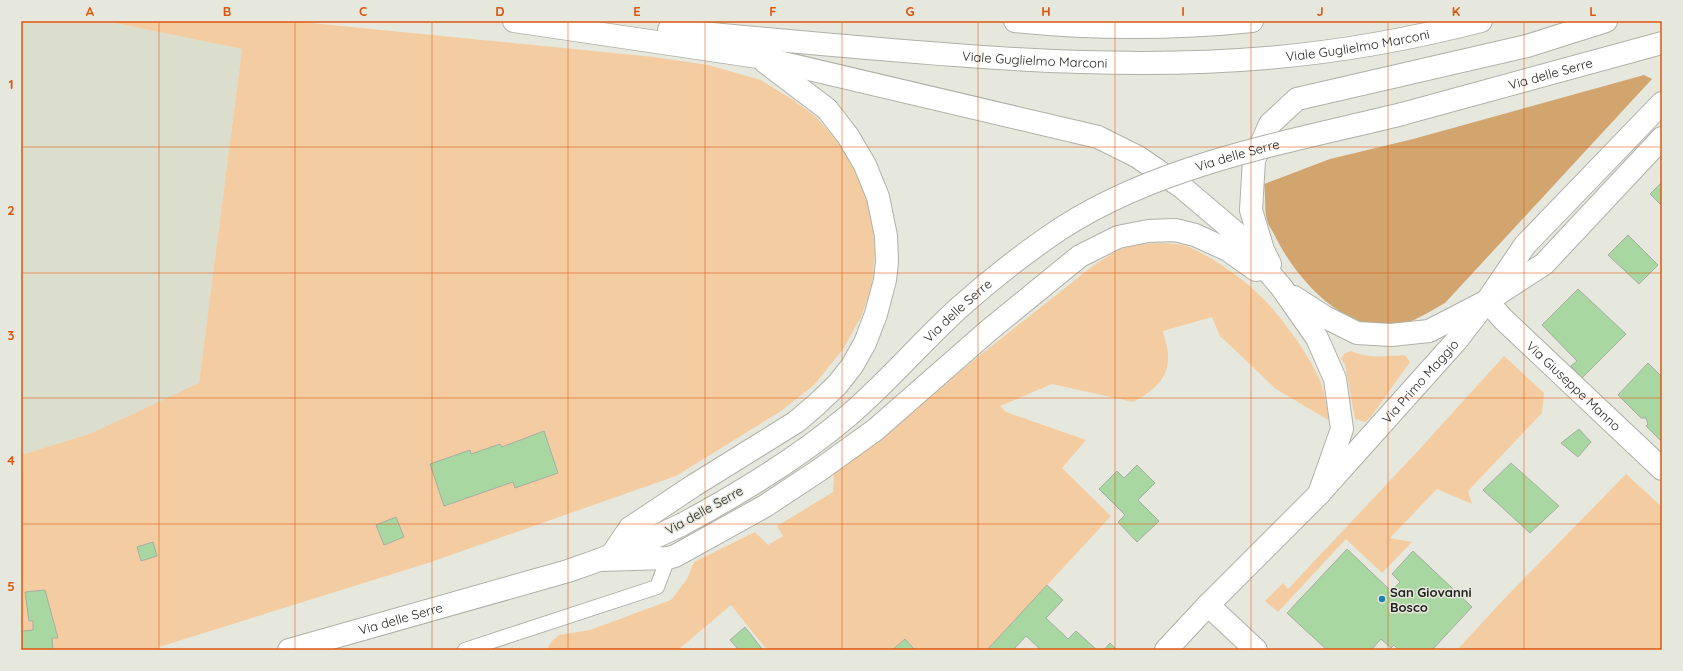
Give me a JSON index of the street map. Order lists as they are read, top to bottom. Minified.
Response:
{"streets":{"main road":["Viale Guglielmo Marconi","Via delle Serre","Via Primo Maggio","Via Giuseppe Manno"]},"crossings":[["Via Primo Maggio","Via Giuseppe Manno"]],"places":["San Giovanni Bosco"],"grid":{"columns":["A","B","C","D","E","F","G","H","I","J","K","L"],"rows":["1","2","3","4","5"]}}
